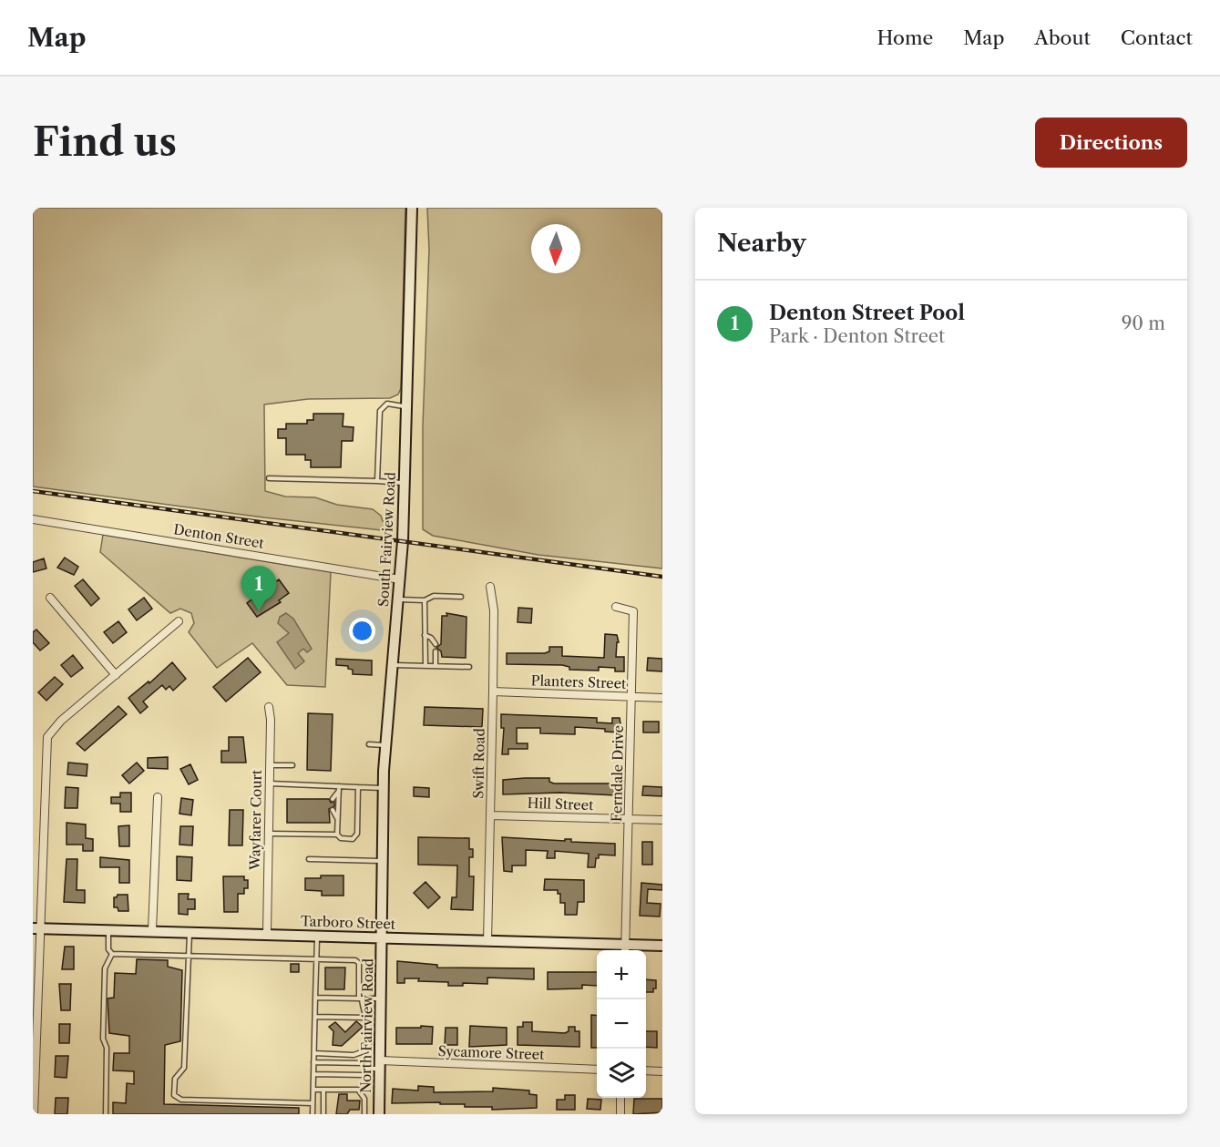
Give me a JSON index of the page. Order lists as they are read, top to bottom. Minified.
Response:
{"streets":{"main road":["South Fairview Road","Tarboro Street","North Fairview Road"],"street":["Denton Street","Planters Street","Swift Road","Ferndale Drive","Hill Street","Wayfarer Court","Sycamore Street"]},"crossings":[["Denton Street","South Fairview Road"],["South Fairview Road","Tarboro Street"],["South Fairview Road","North Fairview Road"],["Planters Street","Swift Road"],["Planters Street","Ferndale Drive"],["Swift Road","Hill Street"],["Swift Road","Tarboro Street"],["Ferndale Drive","Hill Street"],["Ferndale Drive","Tarboro Street"],["Wayfarer Court","Tarboro Street"],["Tarboro Street","North Fairview Road"],["North Fairview Road","Sycamore Street"]],"north":"bottom","page":{"header":"Map","nav":["Home","Map","About","Contact"],"buttons":"Directions","title":"Find us","heading":"Nearby","list":[{"mark":"1","name":"Denton Street Pool","note":"Park · Denton Street","value":"90 m"}],"pins":"1","map_buttons":["+","−"]}}
